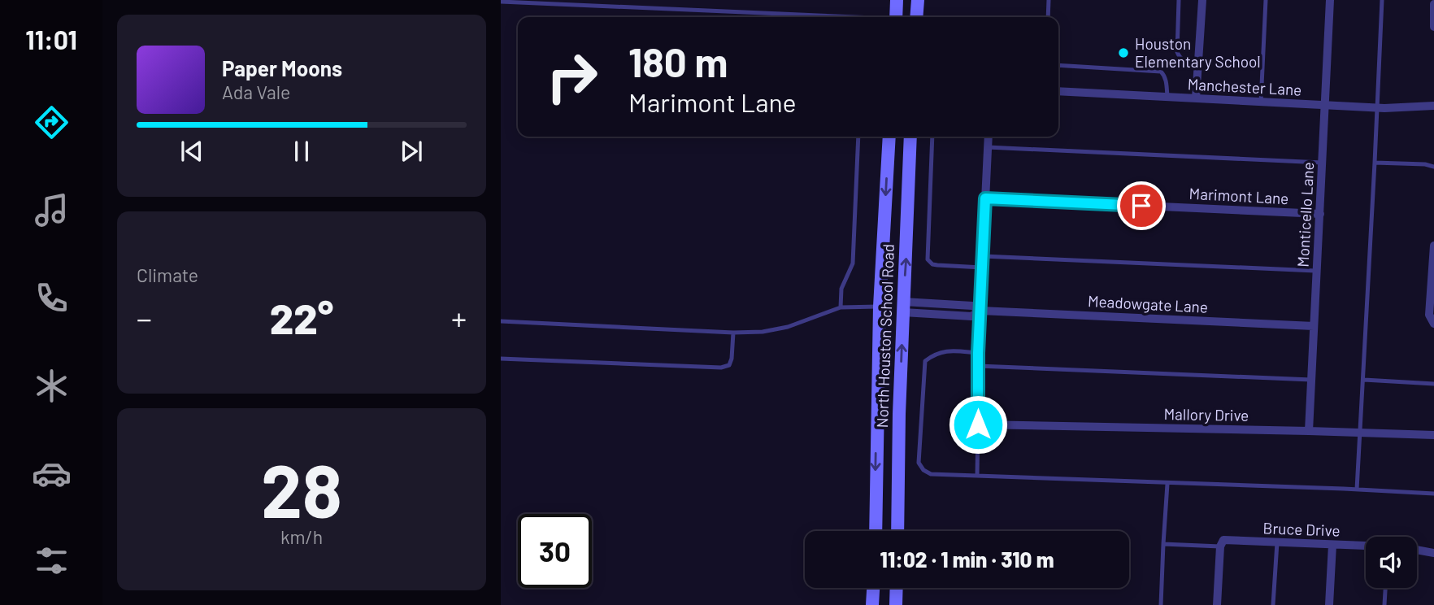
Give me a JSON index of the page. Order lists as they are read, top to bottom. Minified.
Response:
{"streets":{"main road":["North Houston School Road"],"street":["Manchester Lane","Marimont Lane","Monticello Lane","Meadowgate Lane","Mallory Drive","Bruce Drive"]},"crossings":[["Manchester Lane","Monticello Lane"],["Marimont Lane","Monticello Lane"],["Monticello Lane","Meadowgate Lane"],["Monticello Lane","Mallory Drive"],["Meadowgate Lane","North Houston School Road"]],"places":["Houston Elementary School"],"page":{"tabs":"11:01","turn":["180 m","Marimont Lane"],"song":["Paper Moons","Ada Vale"],"tile":["Climate",["28","km/h"]],"heat":["−","22°","+"],"limit":"30","trip":"11:02 · 1 min · 310 m"}}
